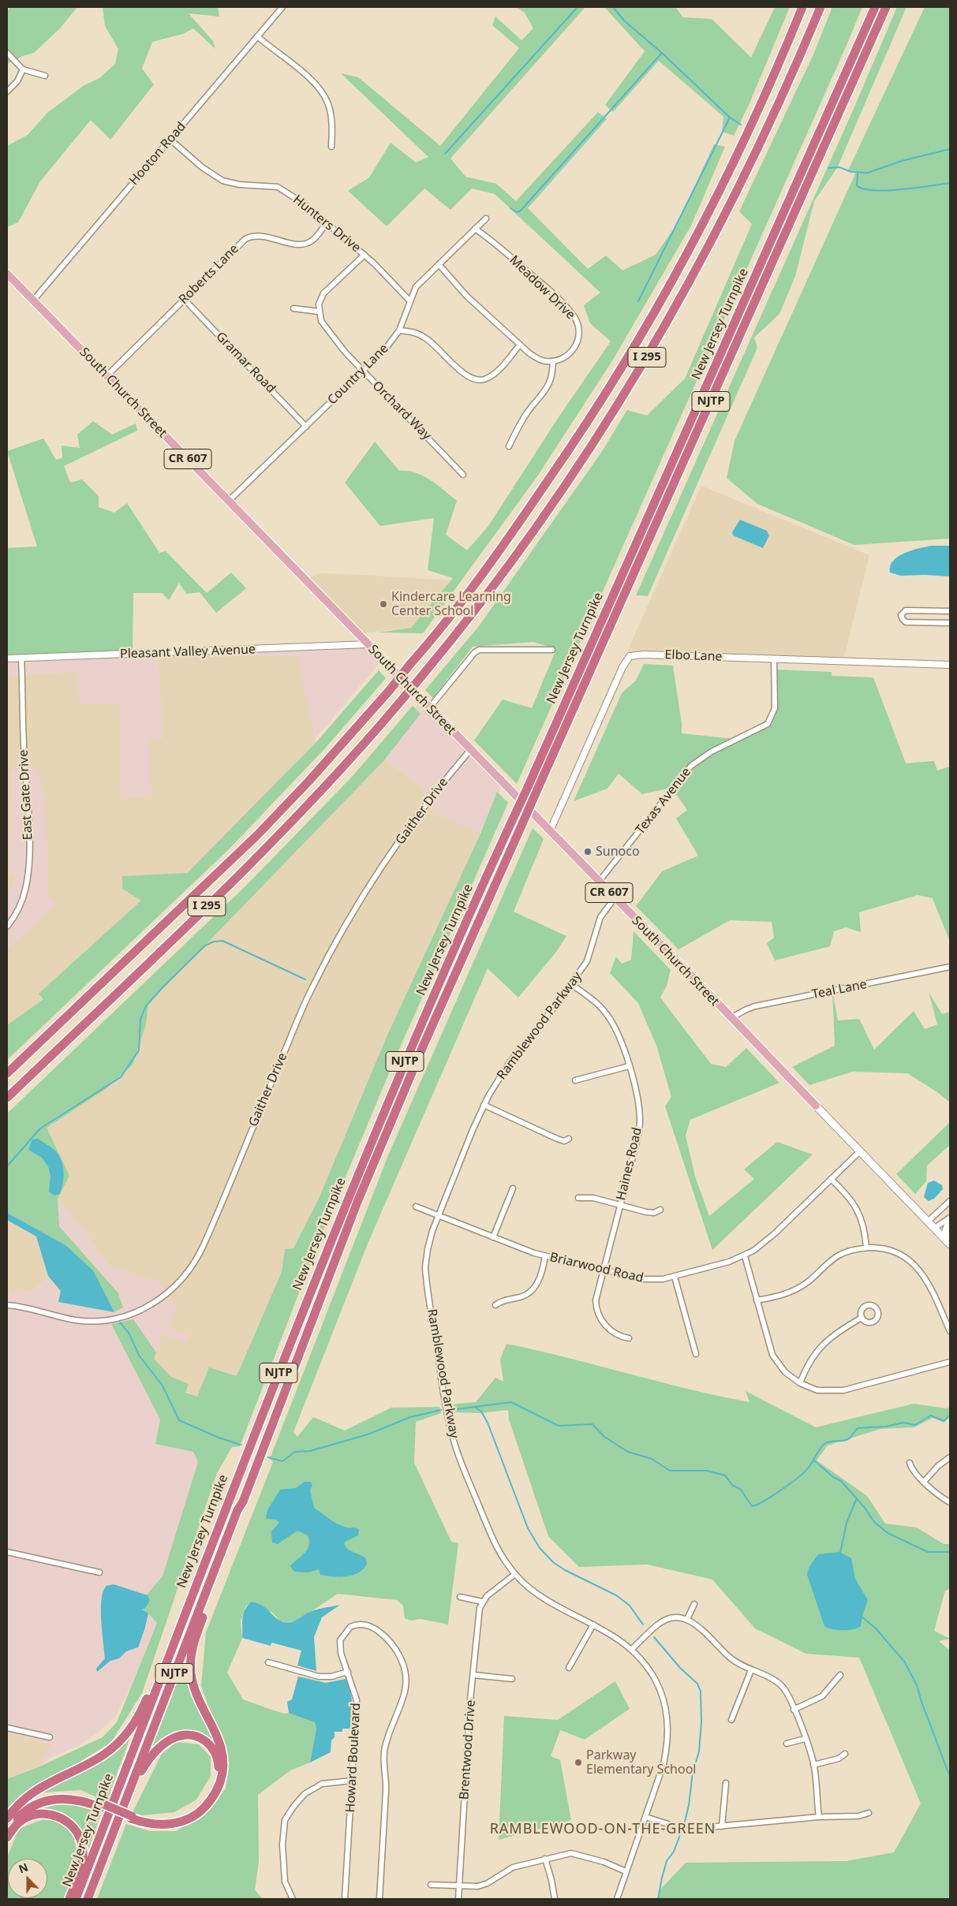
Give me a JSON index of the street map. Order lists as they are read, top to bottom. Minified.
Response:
{"streets":{"highway":["New Jersey Turnpike","I 295","NJTP"],"main road":["South Church Street","CR 607"],"street":["Hooton Road","Hunters Drive","Roberts Lane","Meadow Drive","Gramar Road","Country Lane","Orchard Way","Pleasant Valley Avenue","Elbo Lane","East Gate Drive","Texas Avenue","Gaither Drive","Teal Lane","Ramblewood Parkway","Haines Road","Briarwood Road","Brentwood Drive","Howard Boulevard"]},"crossings":[["Hooton Road","Hunters Drive"],["Hooton Road","South Church Street"],["Hunters Drive","Roberts Lane"],["Hunters Drive","Country Lane"],["Roberts Lane","Gramar Road"],["Roberts Lane","South Church Street"],["Meadow Drive","Country Lane"],["Gramar Road","Country Lane"],["Country Lane","South Church Street"],["Country Lane","Orchard Way"],["South Church Street","Pleasant Valley Avenue"],["South Church Street","Elbo Lane"],["South Church Street","Texas Avenue"],["South Church Street","Gaither Drive"],["South Church Street","Teal Lane"],["South Church Street","Ramblewood Parkway"],["Pleasant Valley Avenue","East Gate Drive"],["Elbo Lane","Texas Avenue"],["Ramblewood Parkway","Haines Road"],["Ramblewood Parkway","Briarwood Road"],["Haines Road","Briarwood Road"]],"districts":["RAMBLEWOOD-ON-THE-GREEN"],"places":["Kindercare Learning Center School","Sunoco","Parkway Elementary School"],"north":"top"}
